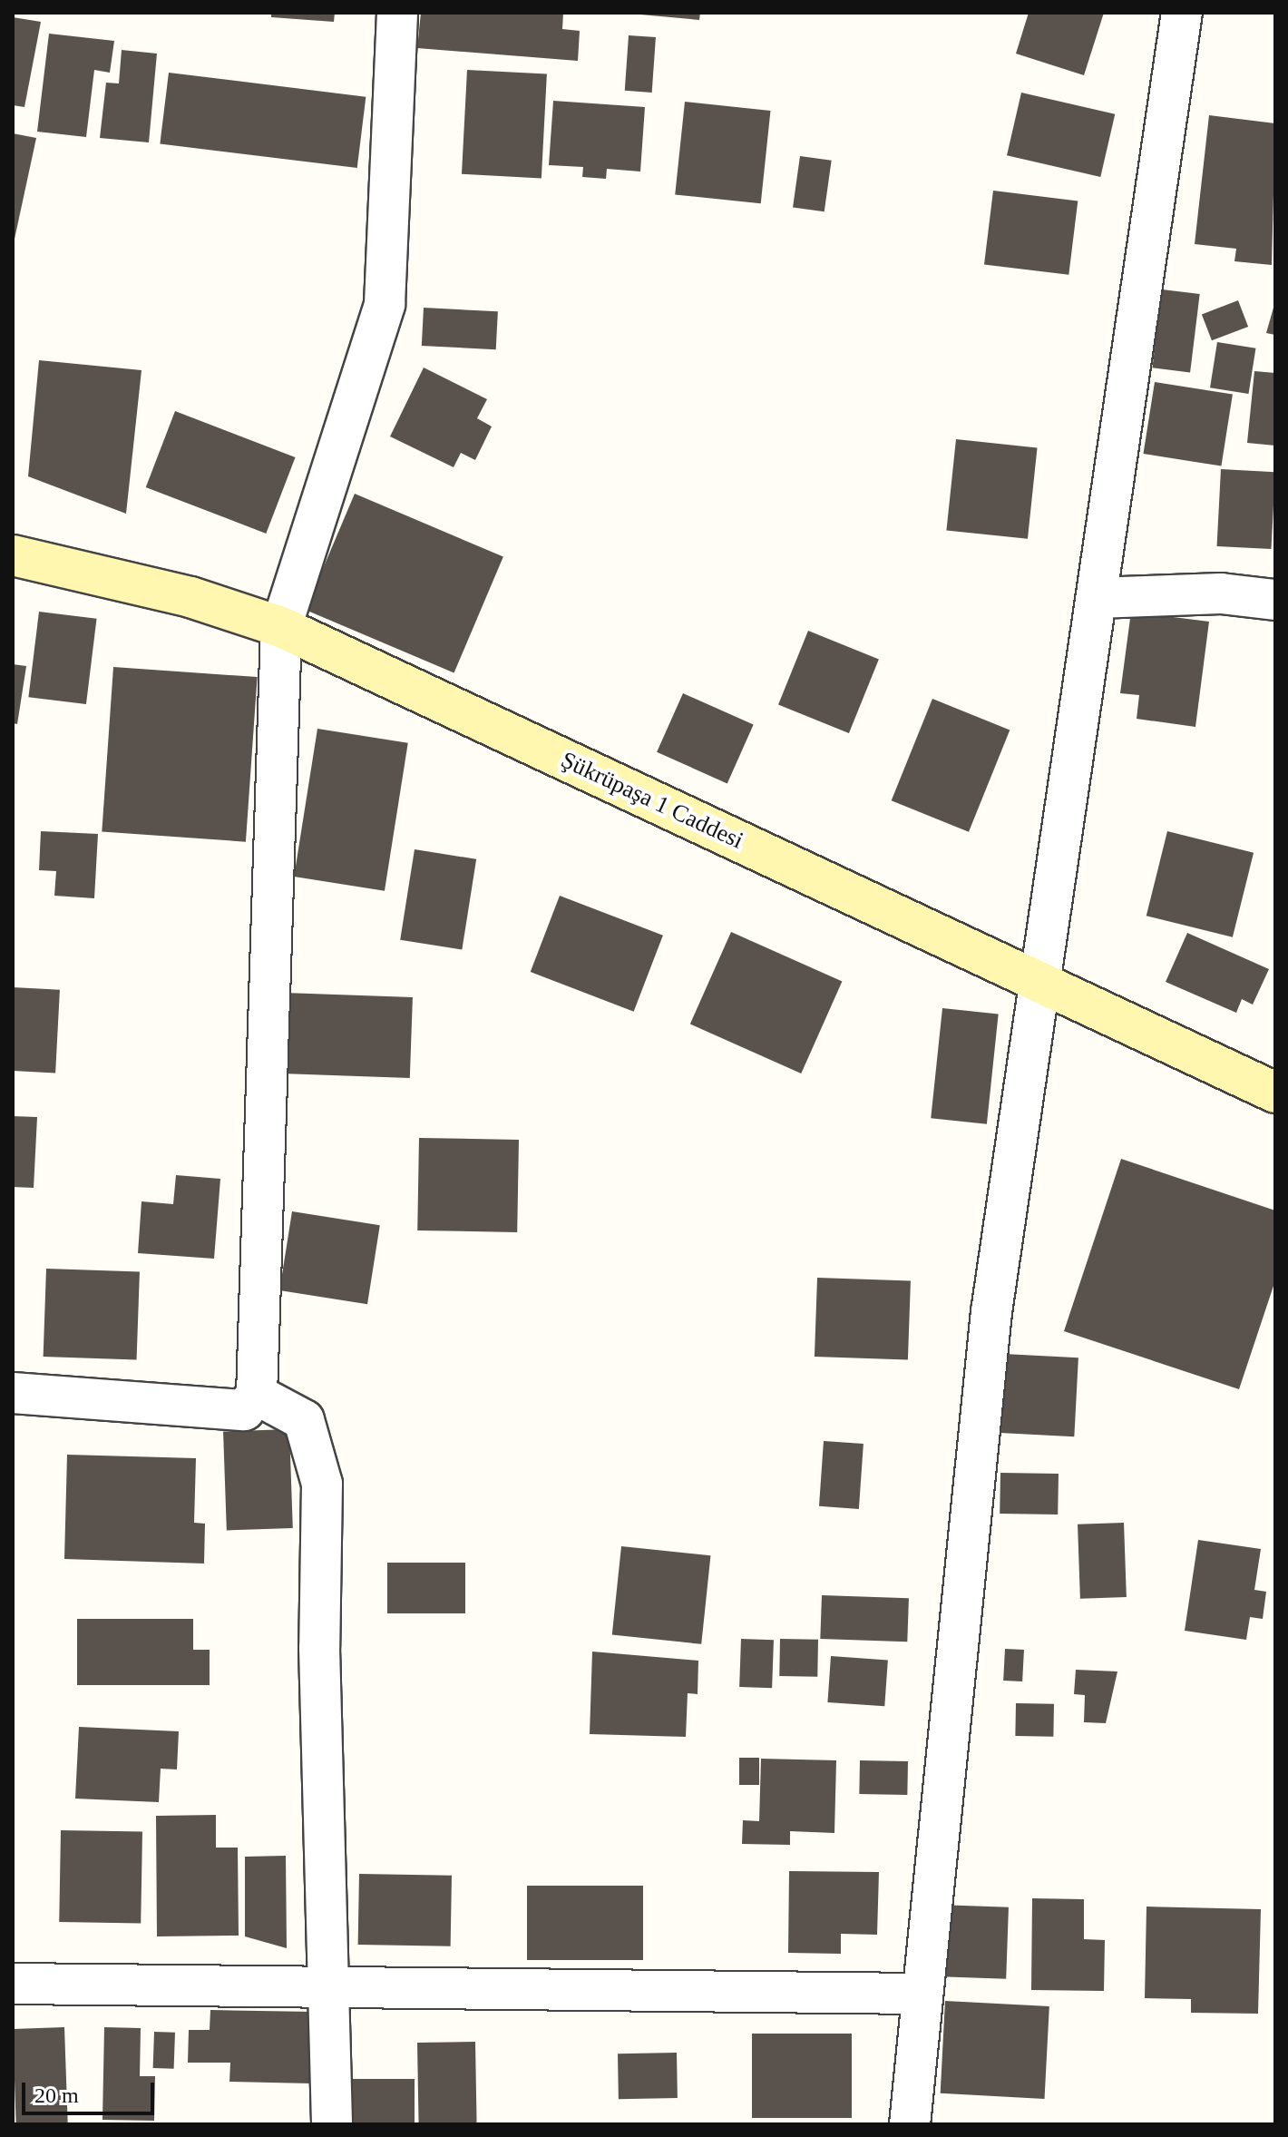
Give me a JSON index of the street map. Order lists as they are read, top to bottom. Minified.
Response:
{"streets":{"main road":["Şükrüpaşa 1 Caddesi"]},"scale_bar":"20 m"}
